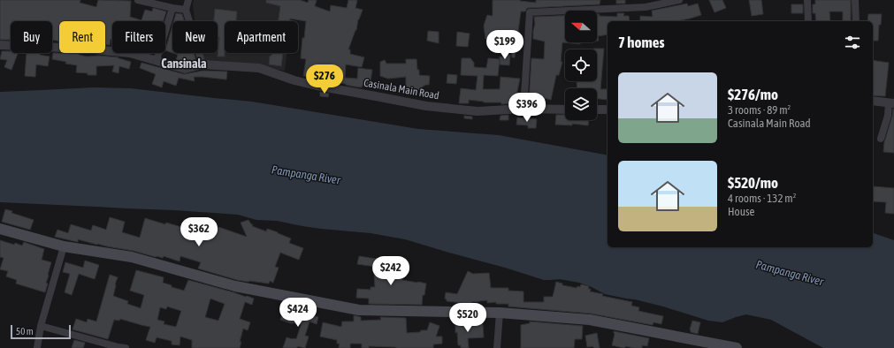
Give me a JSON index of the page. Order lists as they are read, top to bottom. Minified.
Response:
{"streets":{"street":["Casinala Main Road"]},"districts":["Cansinala"],"water":["Pampanga River"],"scale_bar":"50 m","north":"left","page":{"chip":["Buy","Rent","Filters","New","Apartment"],"heading":"7 homes","price":["$199","$276","$396","$362","$242","$424","$520"],"list":[{"name":"$276/mo","note":"3 rooms · 89 m² · Casinala Main Road"},{"name":"$520/mo","note":"4 rooms · 132 m² · House"}],"scale":"50 m"}}
